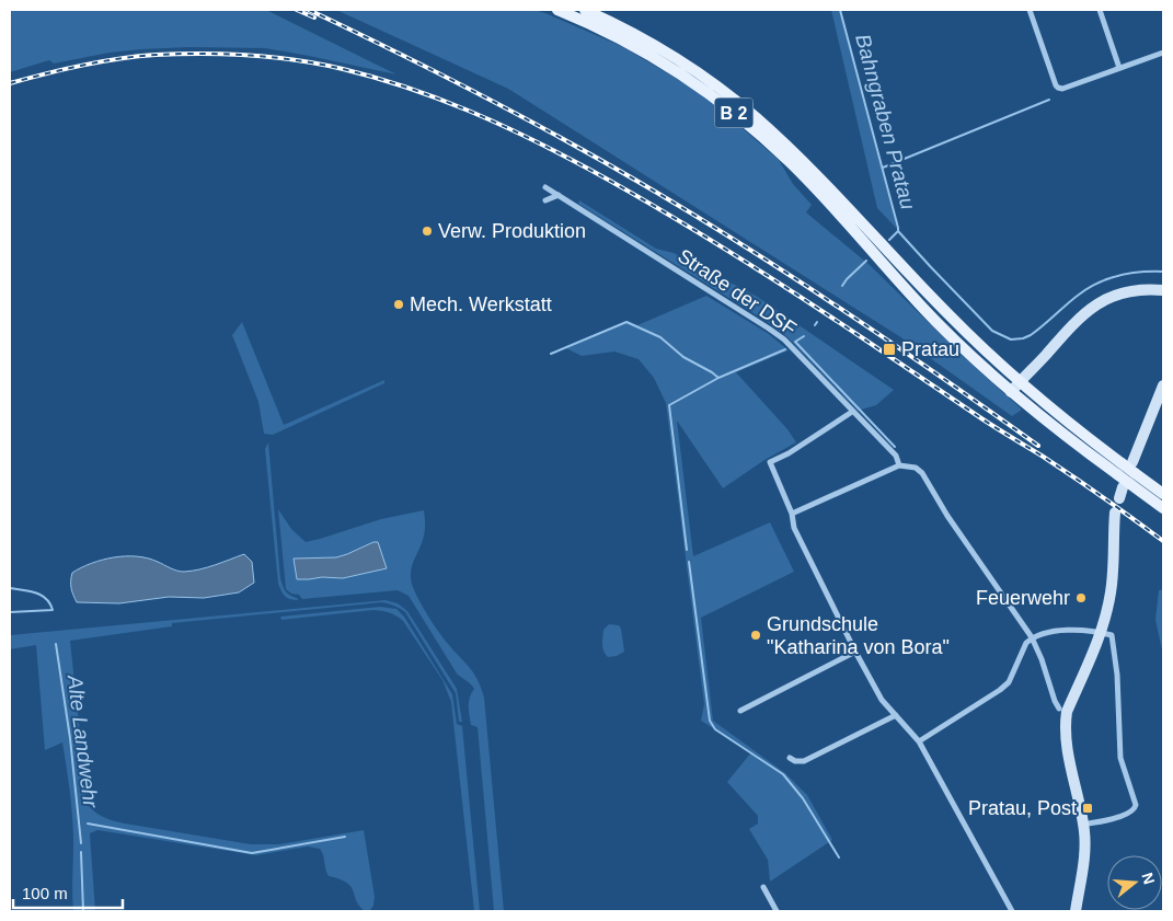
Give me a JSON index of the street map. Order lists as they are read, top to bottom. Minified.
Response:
{"streets":{"main road":["B 2"],"street":["Straße der DSF"]},"water":["Bahngraben Pratau","Alte Landwehr"],"places":{"other":["Verw. Produktion","Mech. Werkstatt","Feuerwehr","Grundschule \"Katharina von Bora\""],"transit":["Pratau","Pratau, Post"]},"scale_bar":"100 m","north":"right"}
